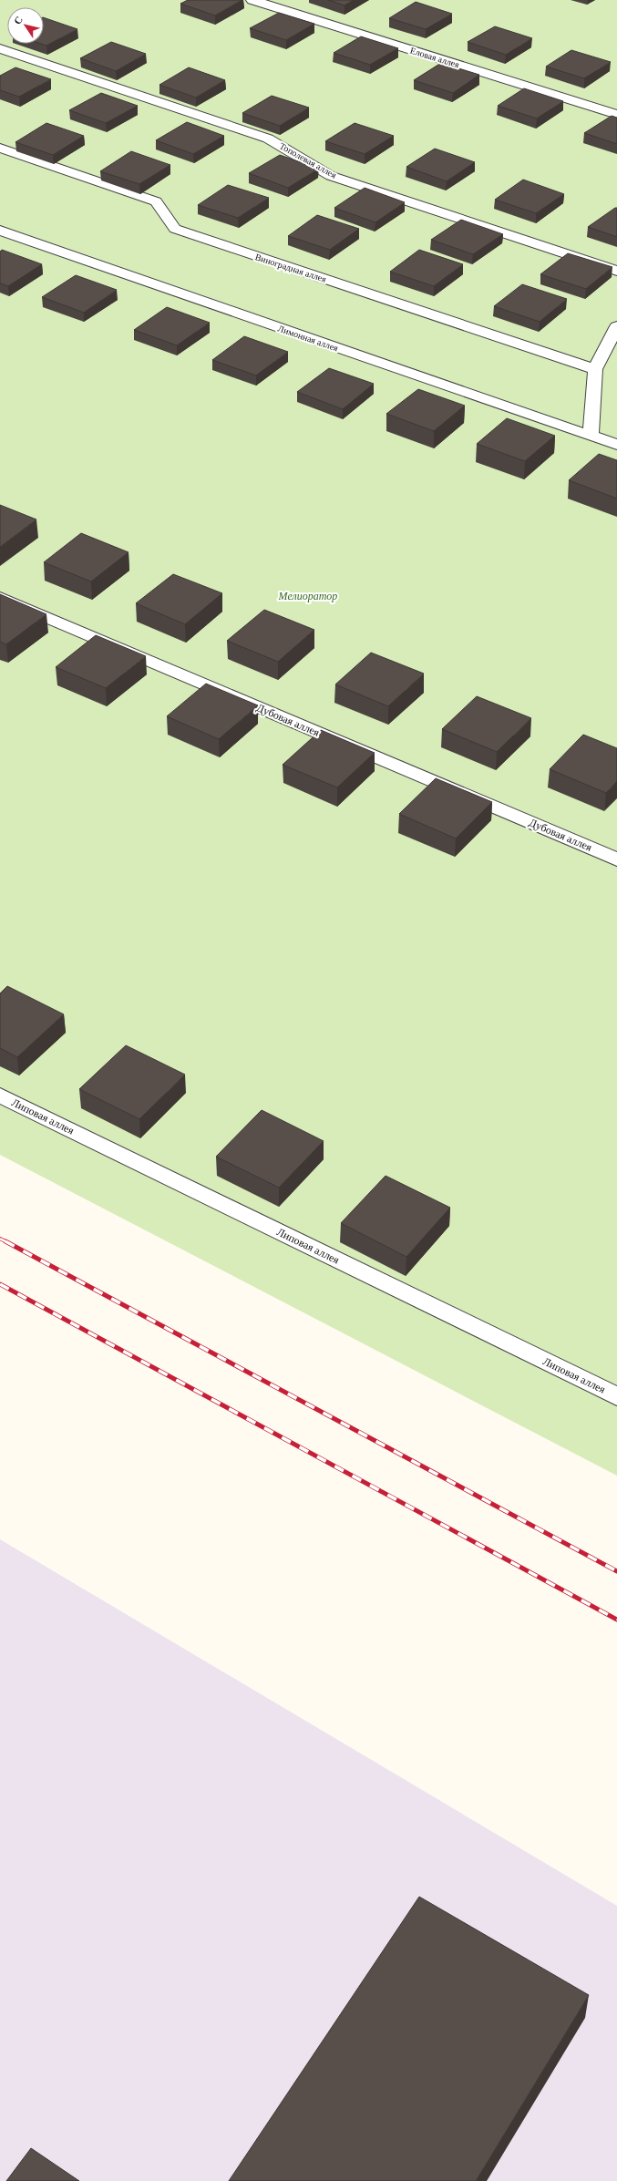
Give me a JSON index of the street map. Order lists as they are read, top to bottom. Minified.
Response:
{"streets":{"street":["Еловая аллея","Тополевая аллея","Виноградная аллея","Лимонная аллея","Дубовая аллея","Липовая аллея"]},"parks":["Мелиоратор"],"north":"top left"}
